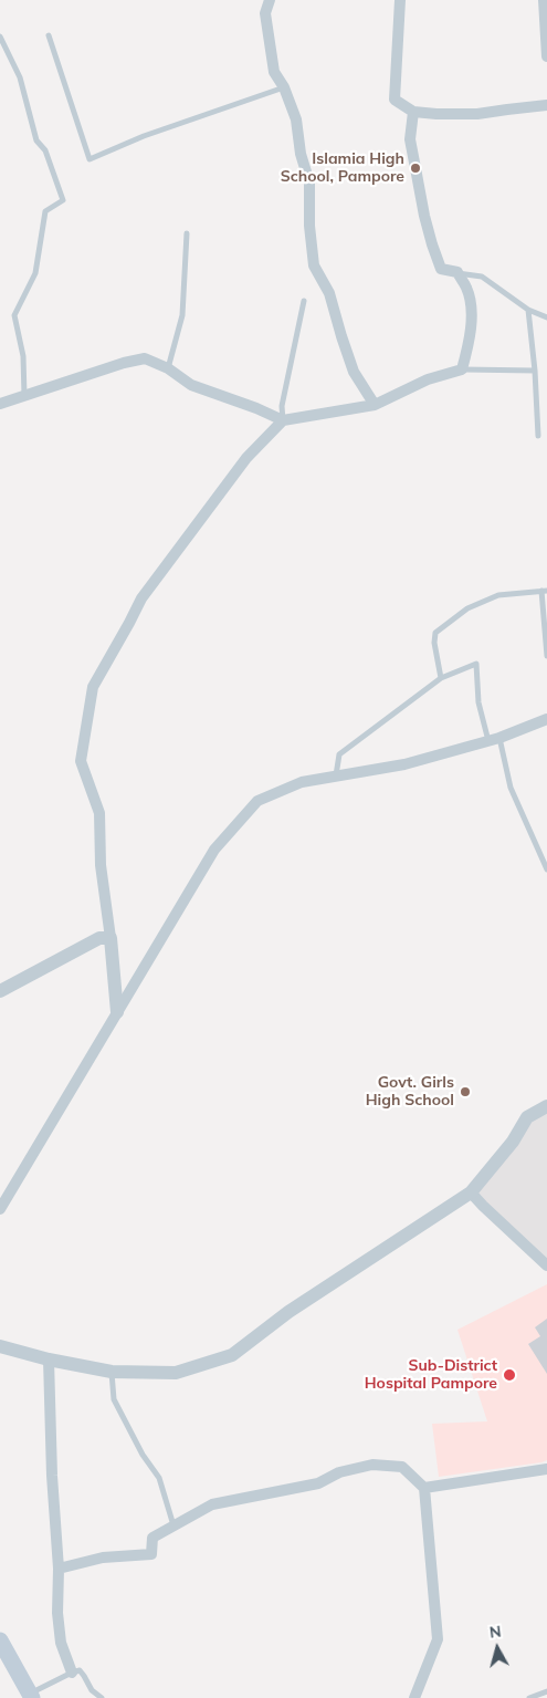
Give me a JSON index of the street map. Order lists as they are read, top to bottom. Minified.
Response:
{"places":["Islamia High School, Pampore","Govt. Girls High School","Sub-District Hospital Pampore"],"north":"top"}
